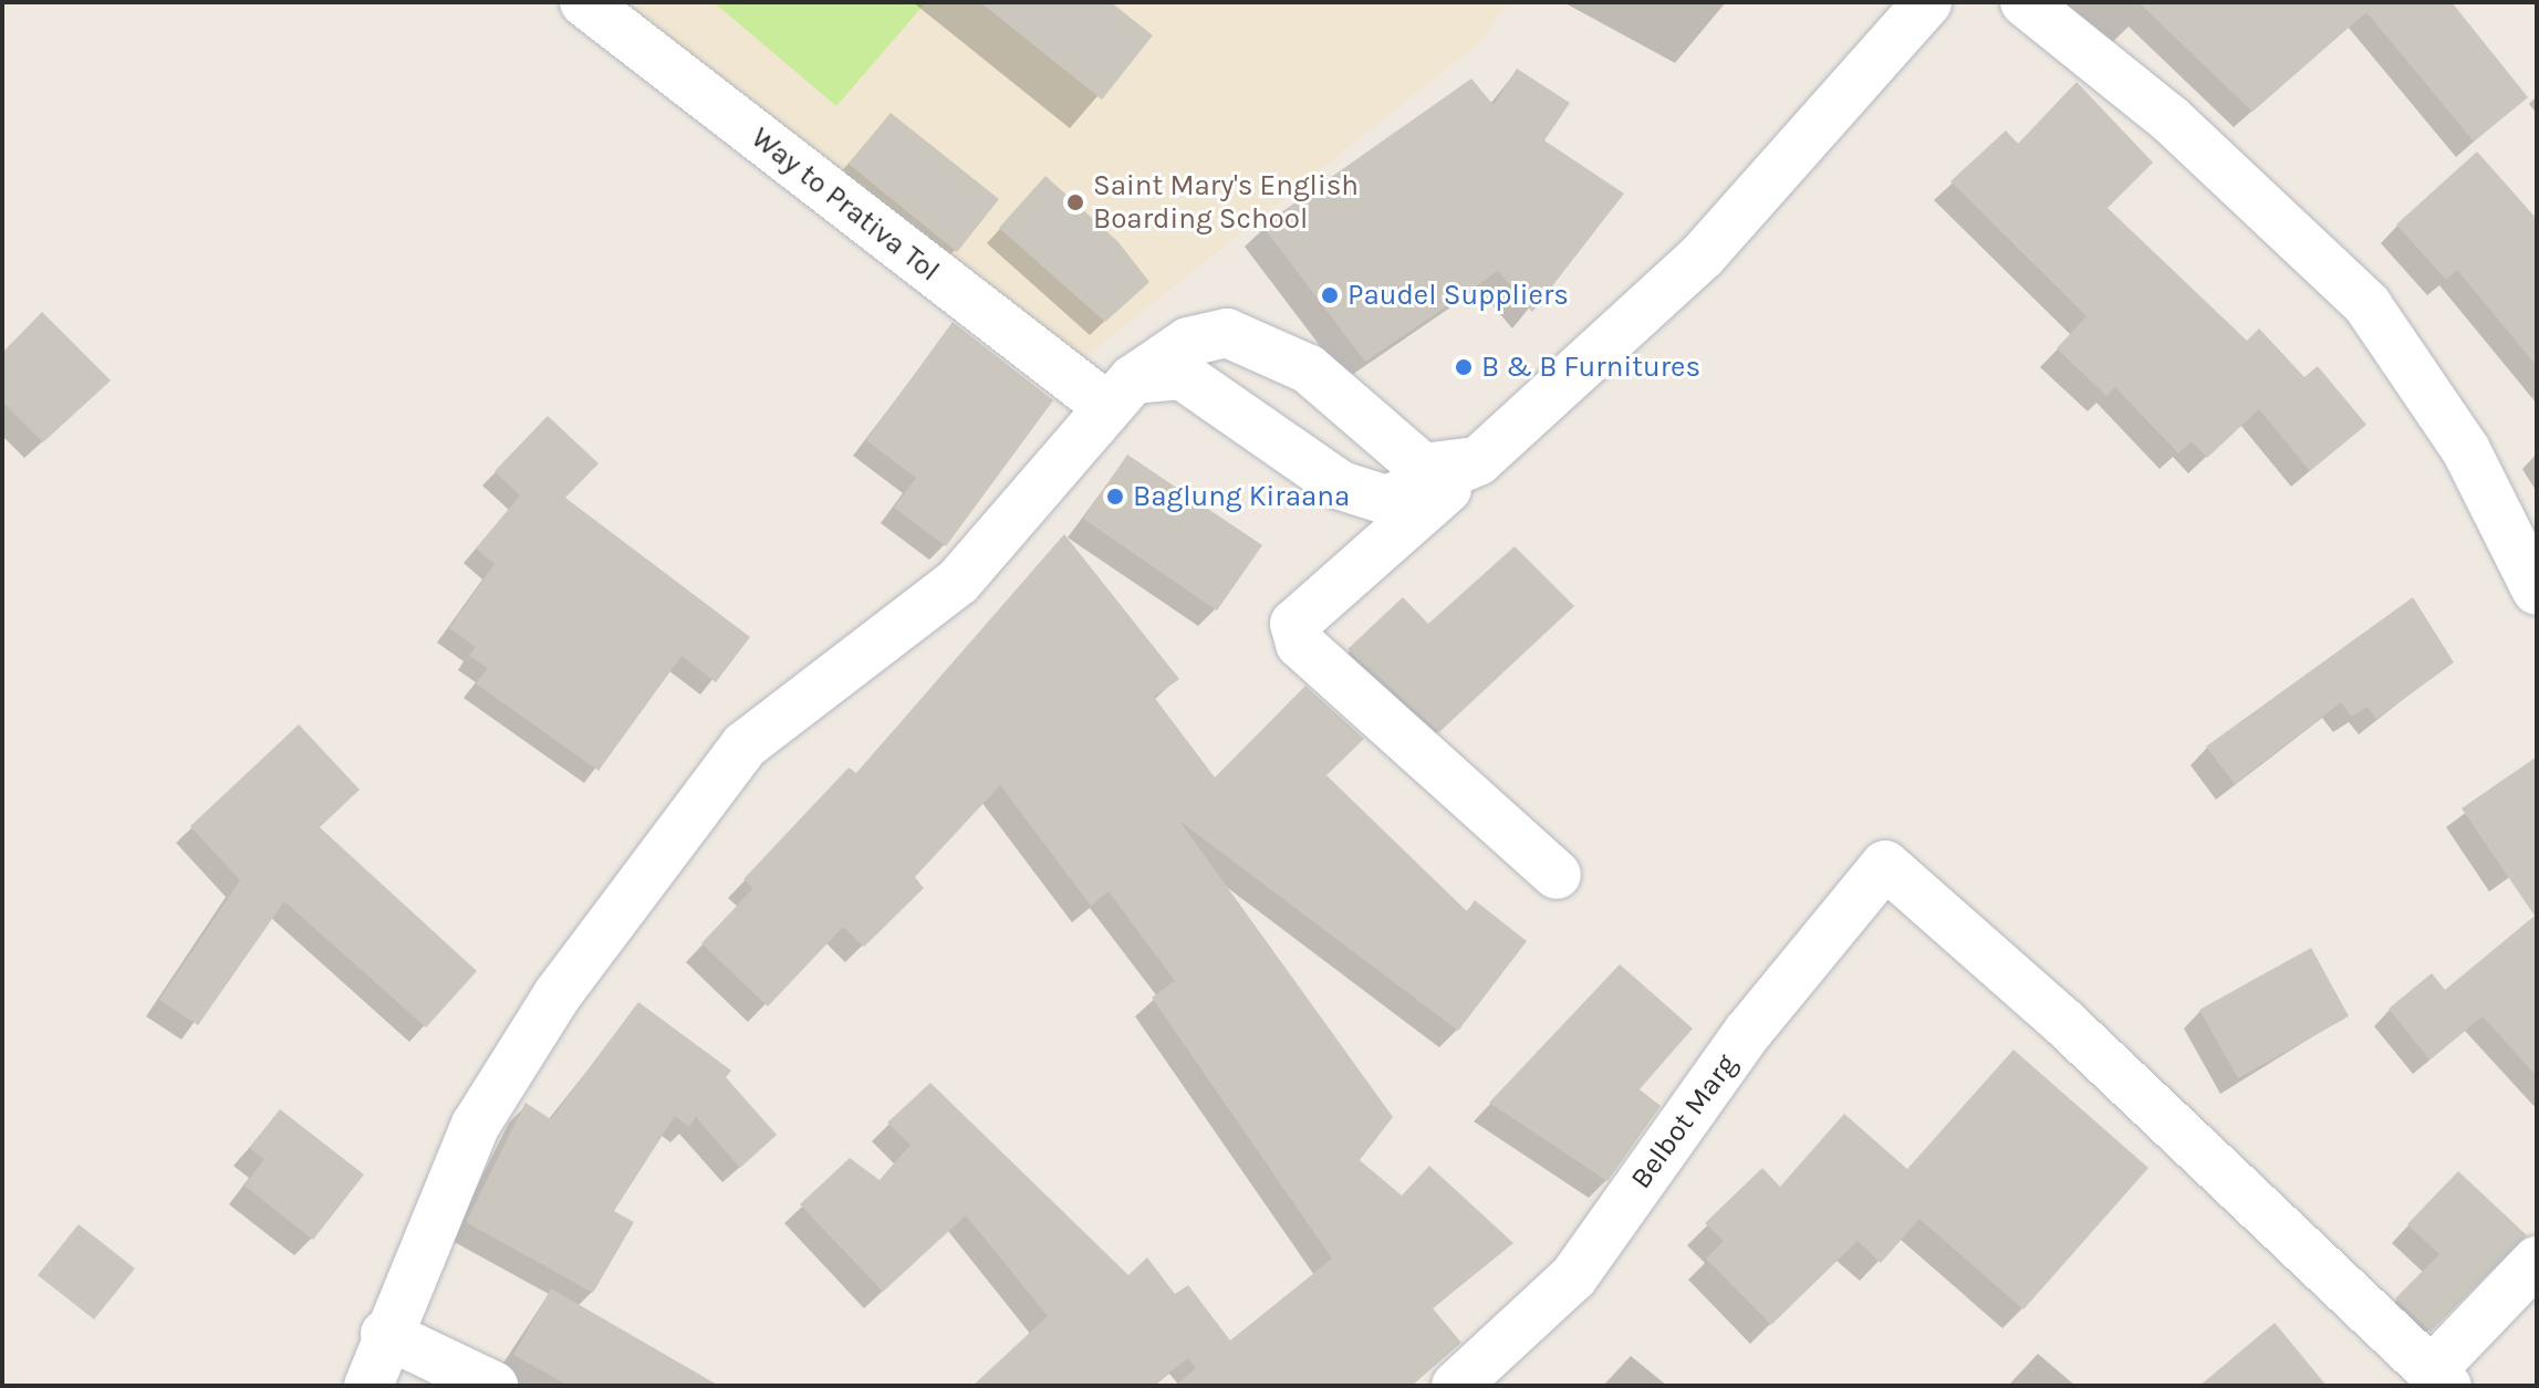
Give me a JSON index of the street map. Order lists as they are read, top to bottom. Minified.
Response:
{"streets":{"street":["Way to Prativa Tol","Belbot Marg"]},"places":["Saint Mary's English Boarding School","Paudel Suppliers","B & B Furnitures","Baglung Kiraana"]}
